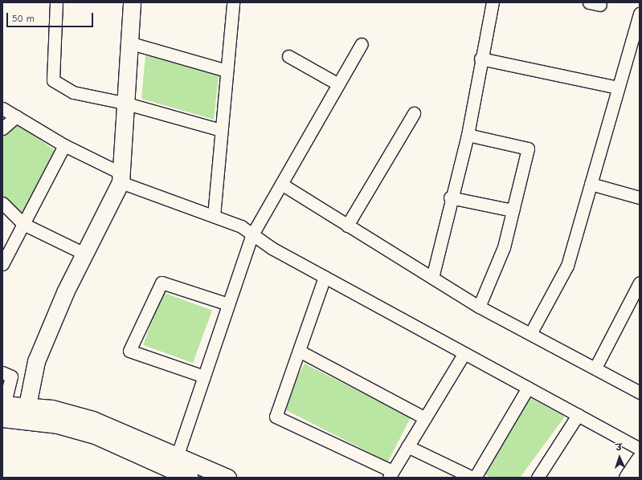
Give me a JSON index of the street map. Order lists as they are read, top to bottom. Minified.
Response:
{"scale_bar":"50 m","north":"top"}
